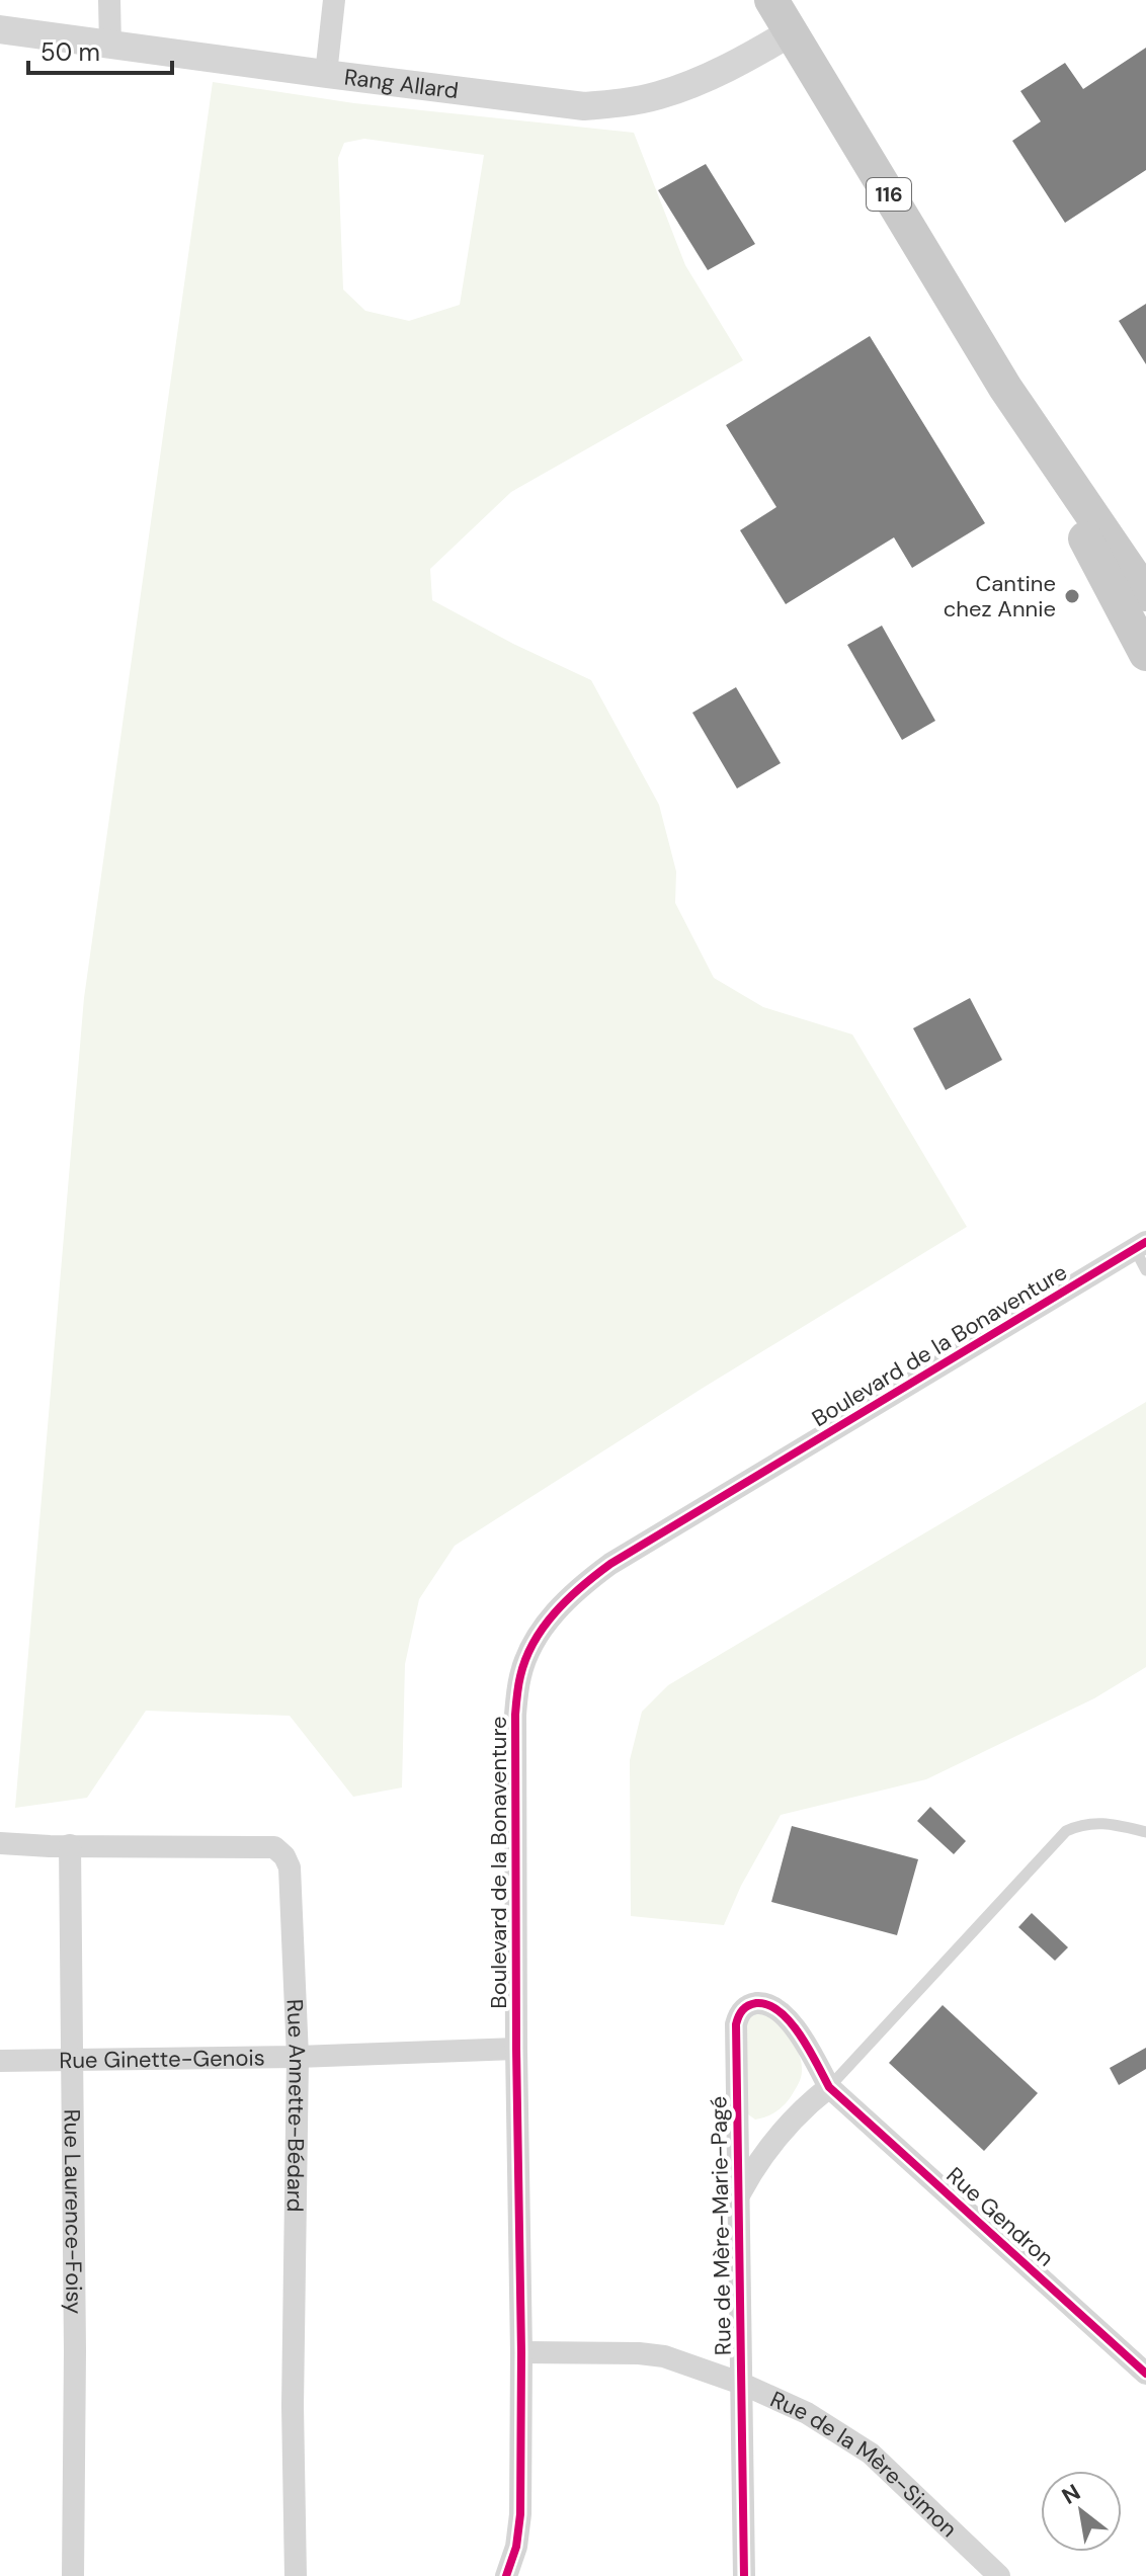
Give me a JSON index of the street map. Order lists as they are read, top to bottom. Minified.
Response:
{"streets":{"main road":["116"],"street":["Rang Allard","Boulevard de la Bonaventure","Rue Ginette-Genois","Rue Annette-Bédard","Rue Laurence-Foisy","Rue Gendron","Rue de Mère-Marie-Pagé","Rue de la Mère-Simon"]},"crossings":[["Rang Allard","116"],["Boulevard de la Bonaventure","Rue Ginette-Genois"],["Boulevard de la Bonaventure","Rue de la Mère-Simon"],["Rue Ginette-Genois","Rue Annette-Bédard"],["Rue Ginette-Genois","Rue Laurence-Foisy"],["Rue Annette-Bédard","Rue Laurence-Foisy"],["Rue Gendron","Rue de Mère-Marie-Pagé"],["Rue de Mère-Marie-Pagé","Rue de la Mère-Simon"]],"places":["Cantine chez Annie"],"scale_bar":"50 m","north":"top left"}
